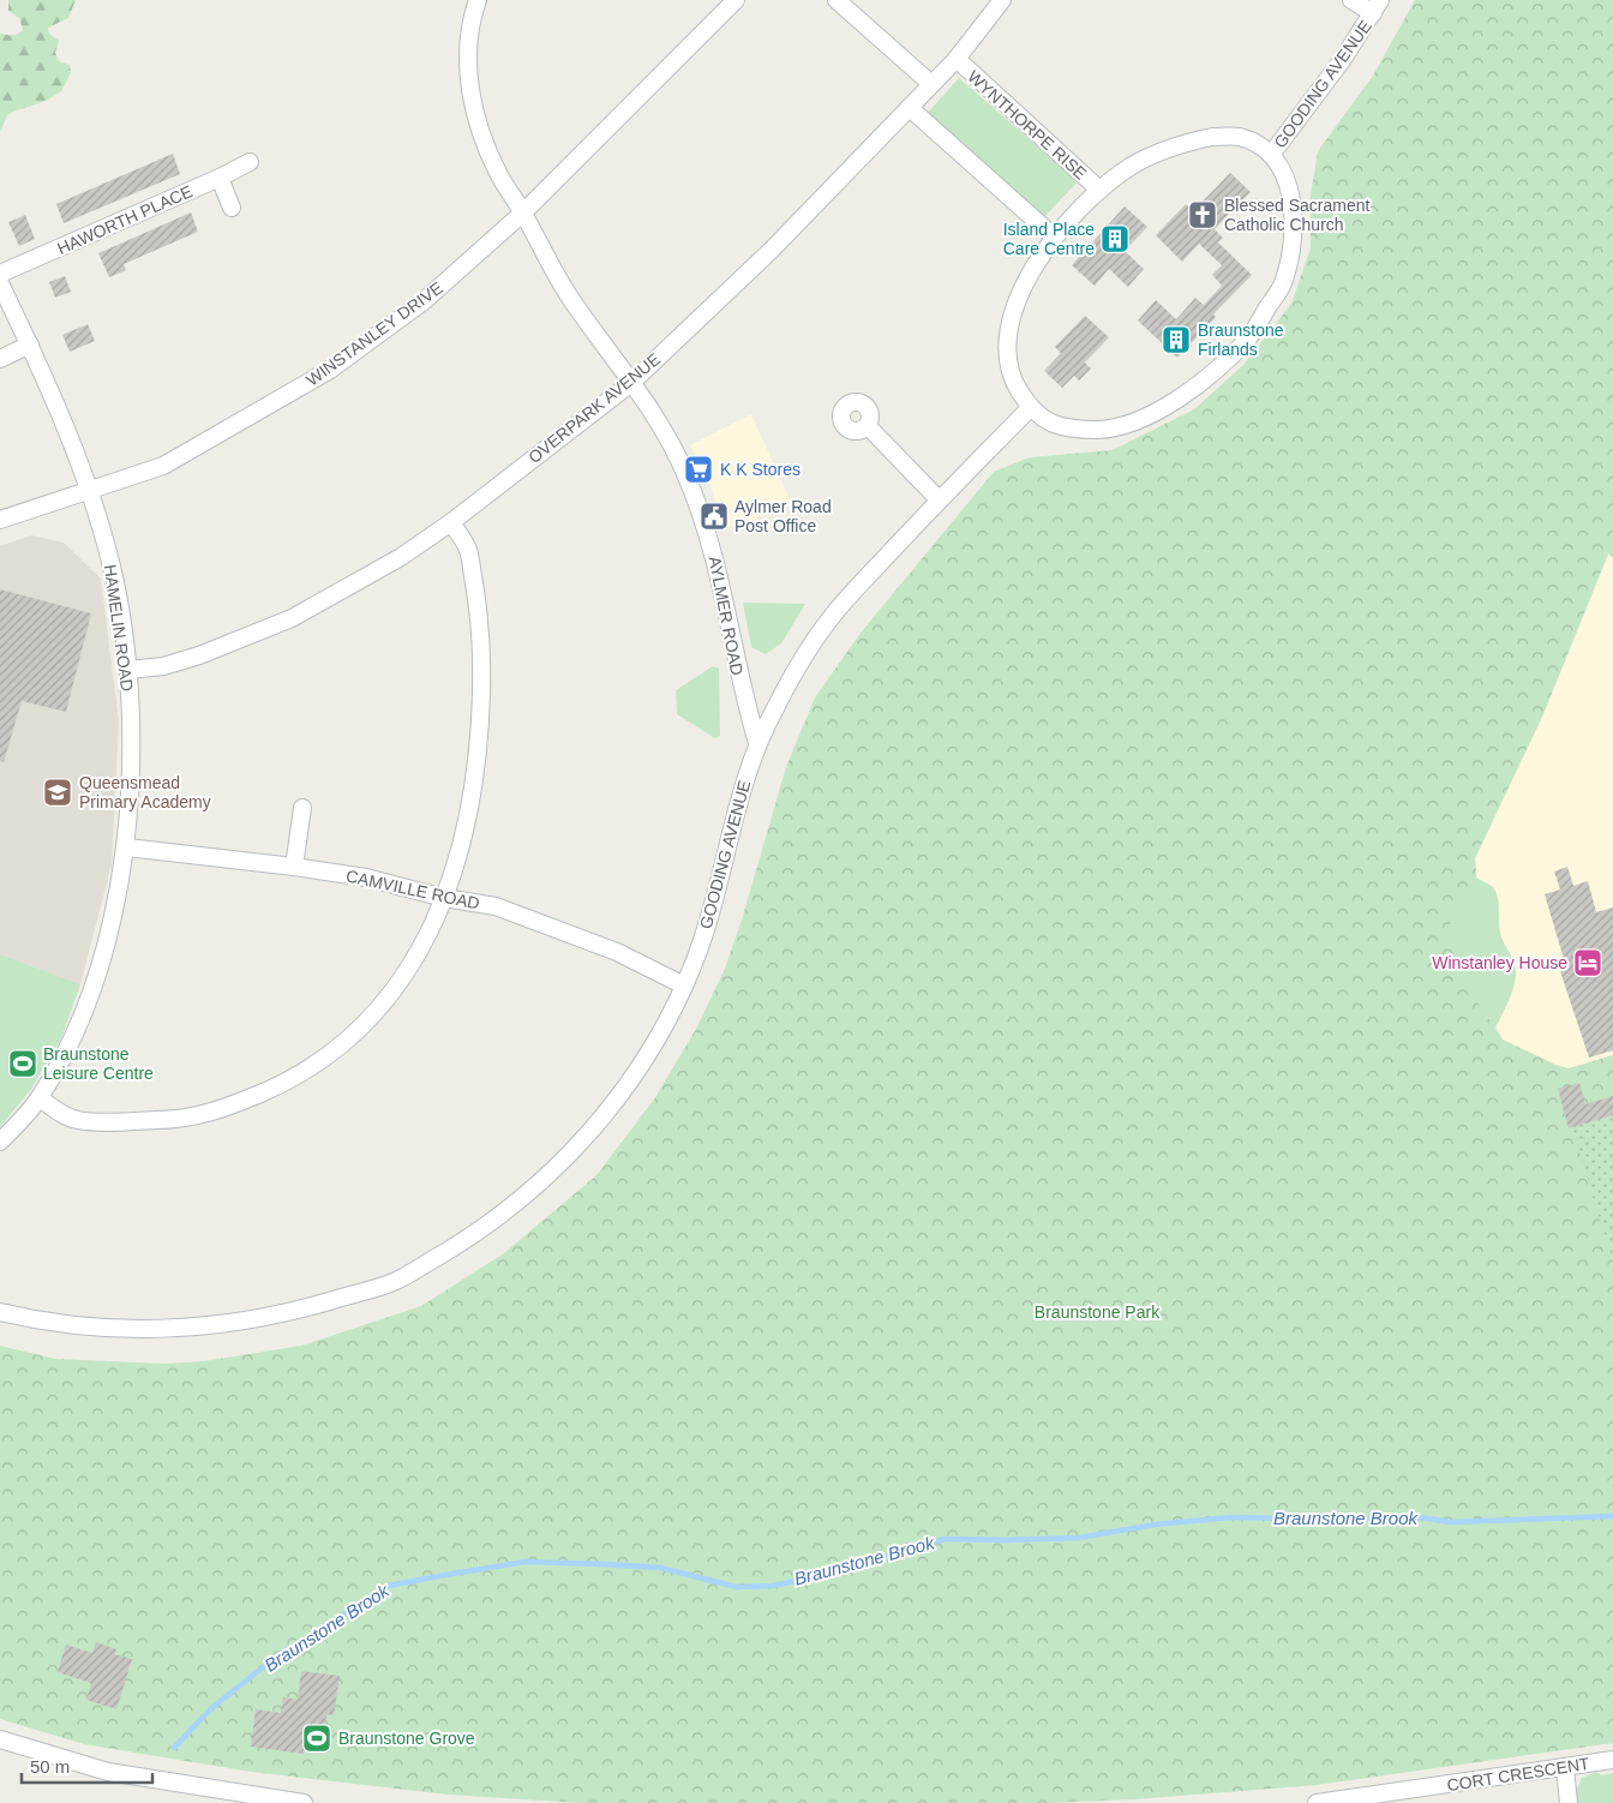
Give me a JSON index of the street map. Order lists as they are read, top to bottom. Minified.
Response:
{"streets":{"street":["GOODING AVENUE","WYNTHORPE RISE","HAWORTH PLACE","WINSTANLEY DRIVE","OVERPARK AVENUE","AYLMER ROAD","HAMELIN ROAD","CAMVILLE ROAD","CORT CRESCENT"]},"crossings":[["GOODING AVENUE","WYNTHORPE RISE"],["GOODING AVENUE","AYLMER ROAD"],["GOODING AVENUE","CAMVILLE ROAD"],["WYNTHORPE RISE","OVERPARK AVENUE"],["WINSTANLEY DRIVE","AYLMER ROAD"],["WINSTANLEY DRIVE","HAMELIN ROAD"],["OVERPARK AVENUE","AYLMER ROAD"],["OVERPARK AVENUE","HAMELIN ROAD"],["HAMELIN ROAD","CAMVILLE ROAD"]],"water":["Braunstone Brook"],"parks":["Braunstone Park"],"places":{"church":["Blessed Sacrament Catholic Church"],"building":["Island Place Care Centre","Braunstone Firlands"],"supermarket":["K K Stores"],"public building":["Aylmer Road Post Office"],"school or university":["Queensmead Primary Academy"],"hotel":["Winstanley House"],"sports":["Braunstone Leisure Centre","Braunstone Grove"]},"scale_bar":"50 m"}
